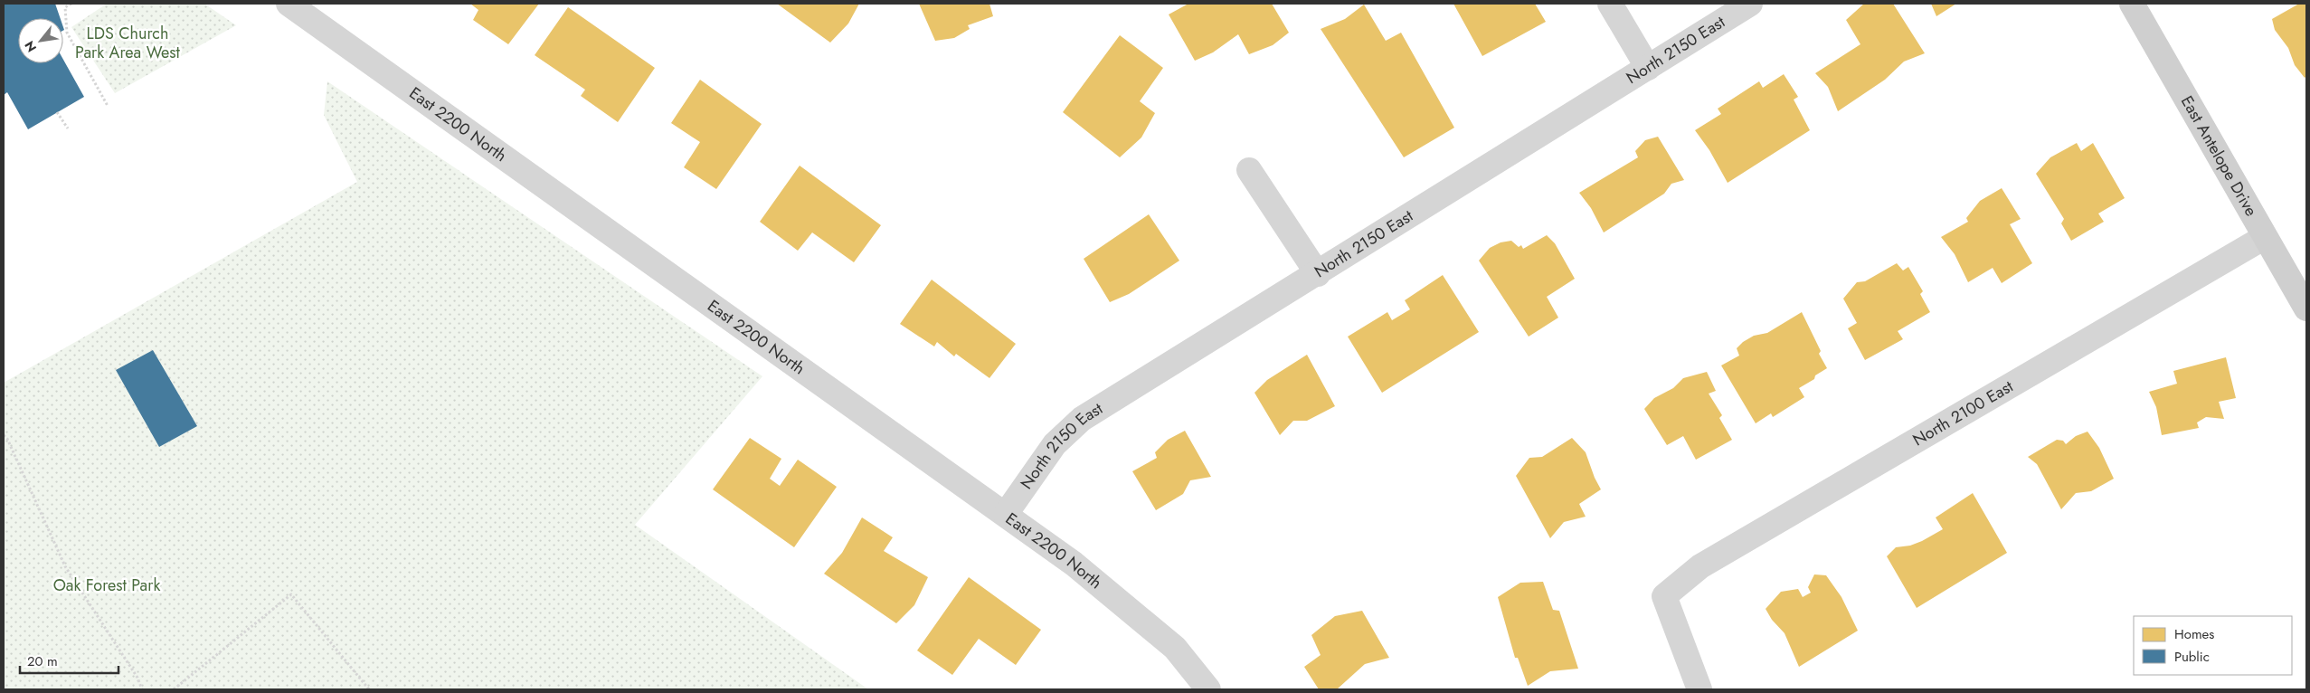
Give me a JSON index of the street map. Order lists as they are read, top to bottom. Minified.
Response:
{"streets":{"main road":["East Antelope Drive"],"street":["North 2150 East","East 2200 North","North 2100 East"]},"crossings":[["North 2150 East","East 2200 North"],["East Antelope Drive","North 2100 East"]],"parks":["LDS Church Park Area West","Oak Forest Park"],"legend":["Homes","Public"],"scale_bar":"20 m","north":"bottom left"}
